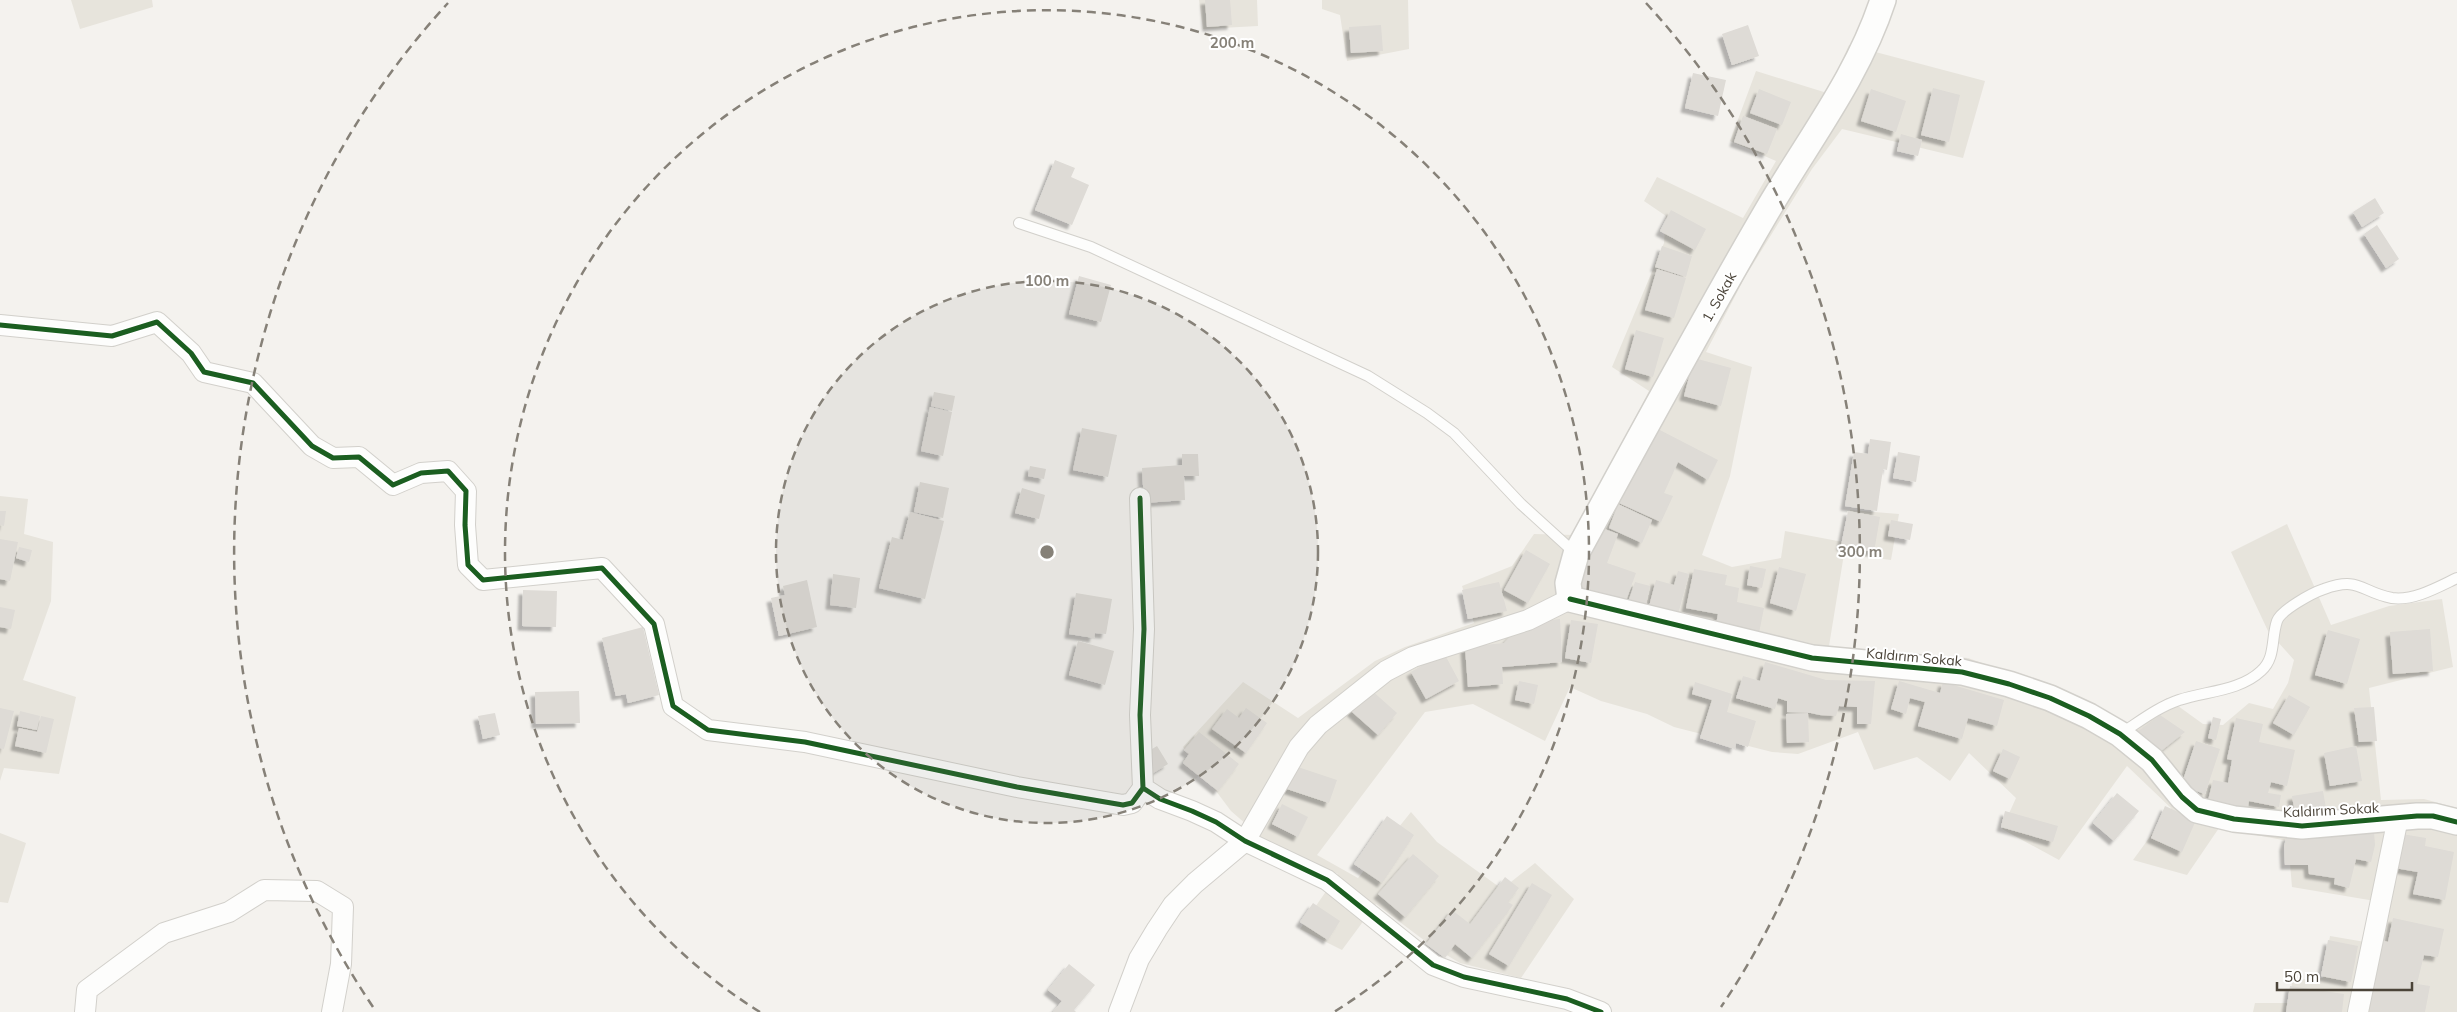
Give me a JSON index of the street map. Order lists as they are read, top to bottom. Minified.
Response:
{"streets":{"street":["1. Sokak","Kaldırım Sokak"]},"crossings":[["1. Sokak","Kaldırım Sokak"]],"scale_bar":"50 m","rings":["200 m","100 m","300 m"]}
